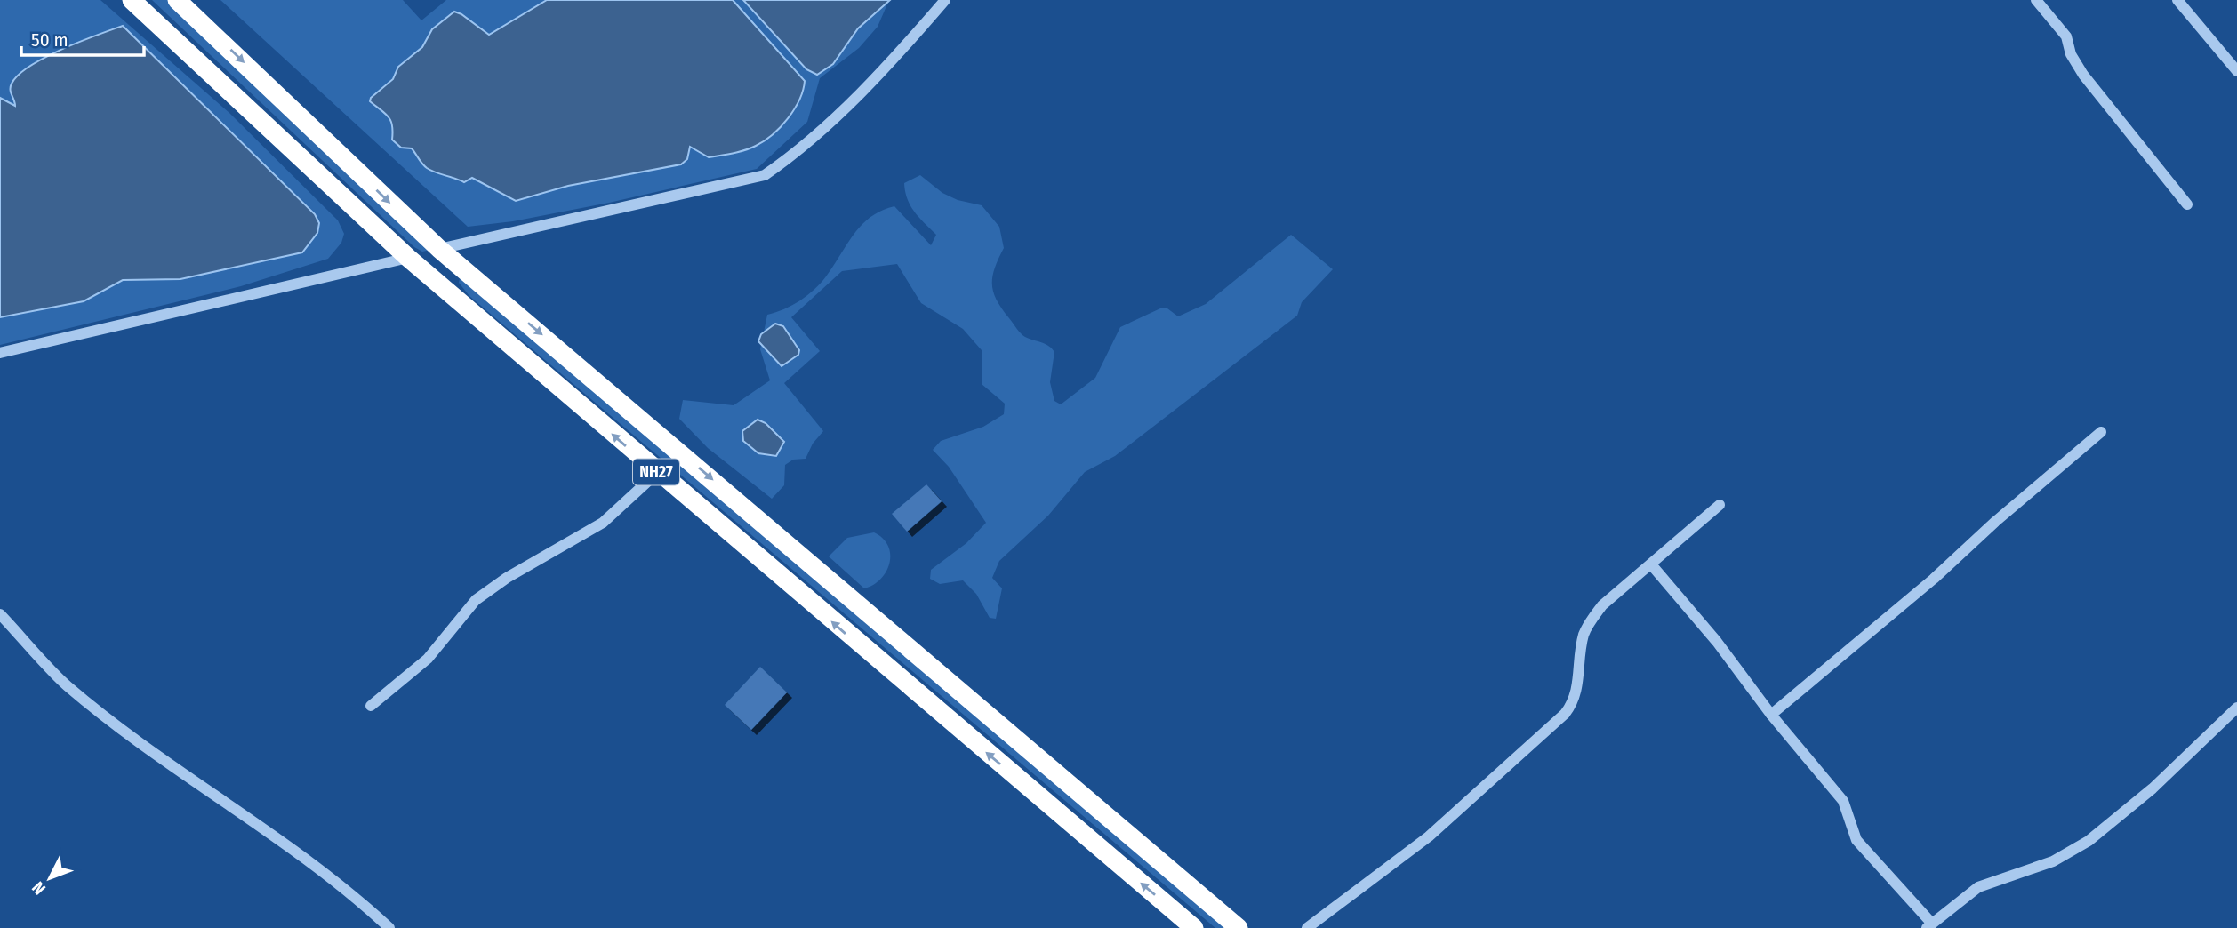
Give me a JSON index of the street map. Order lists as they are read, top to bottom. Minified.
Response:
{"streets":{"highway":["NH27"]},"scale_bar":"50 m","north":"bottom left"}
